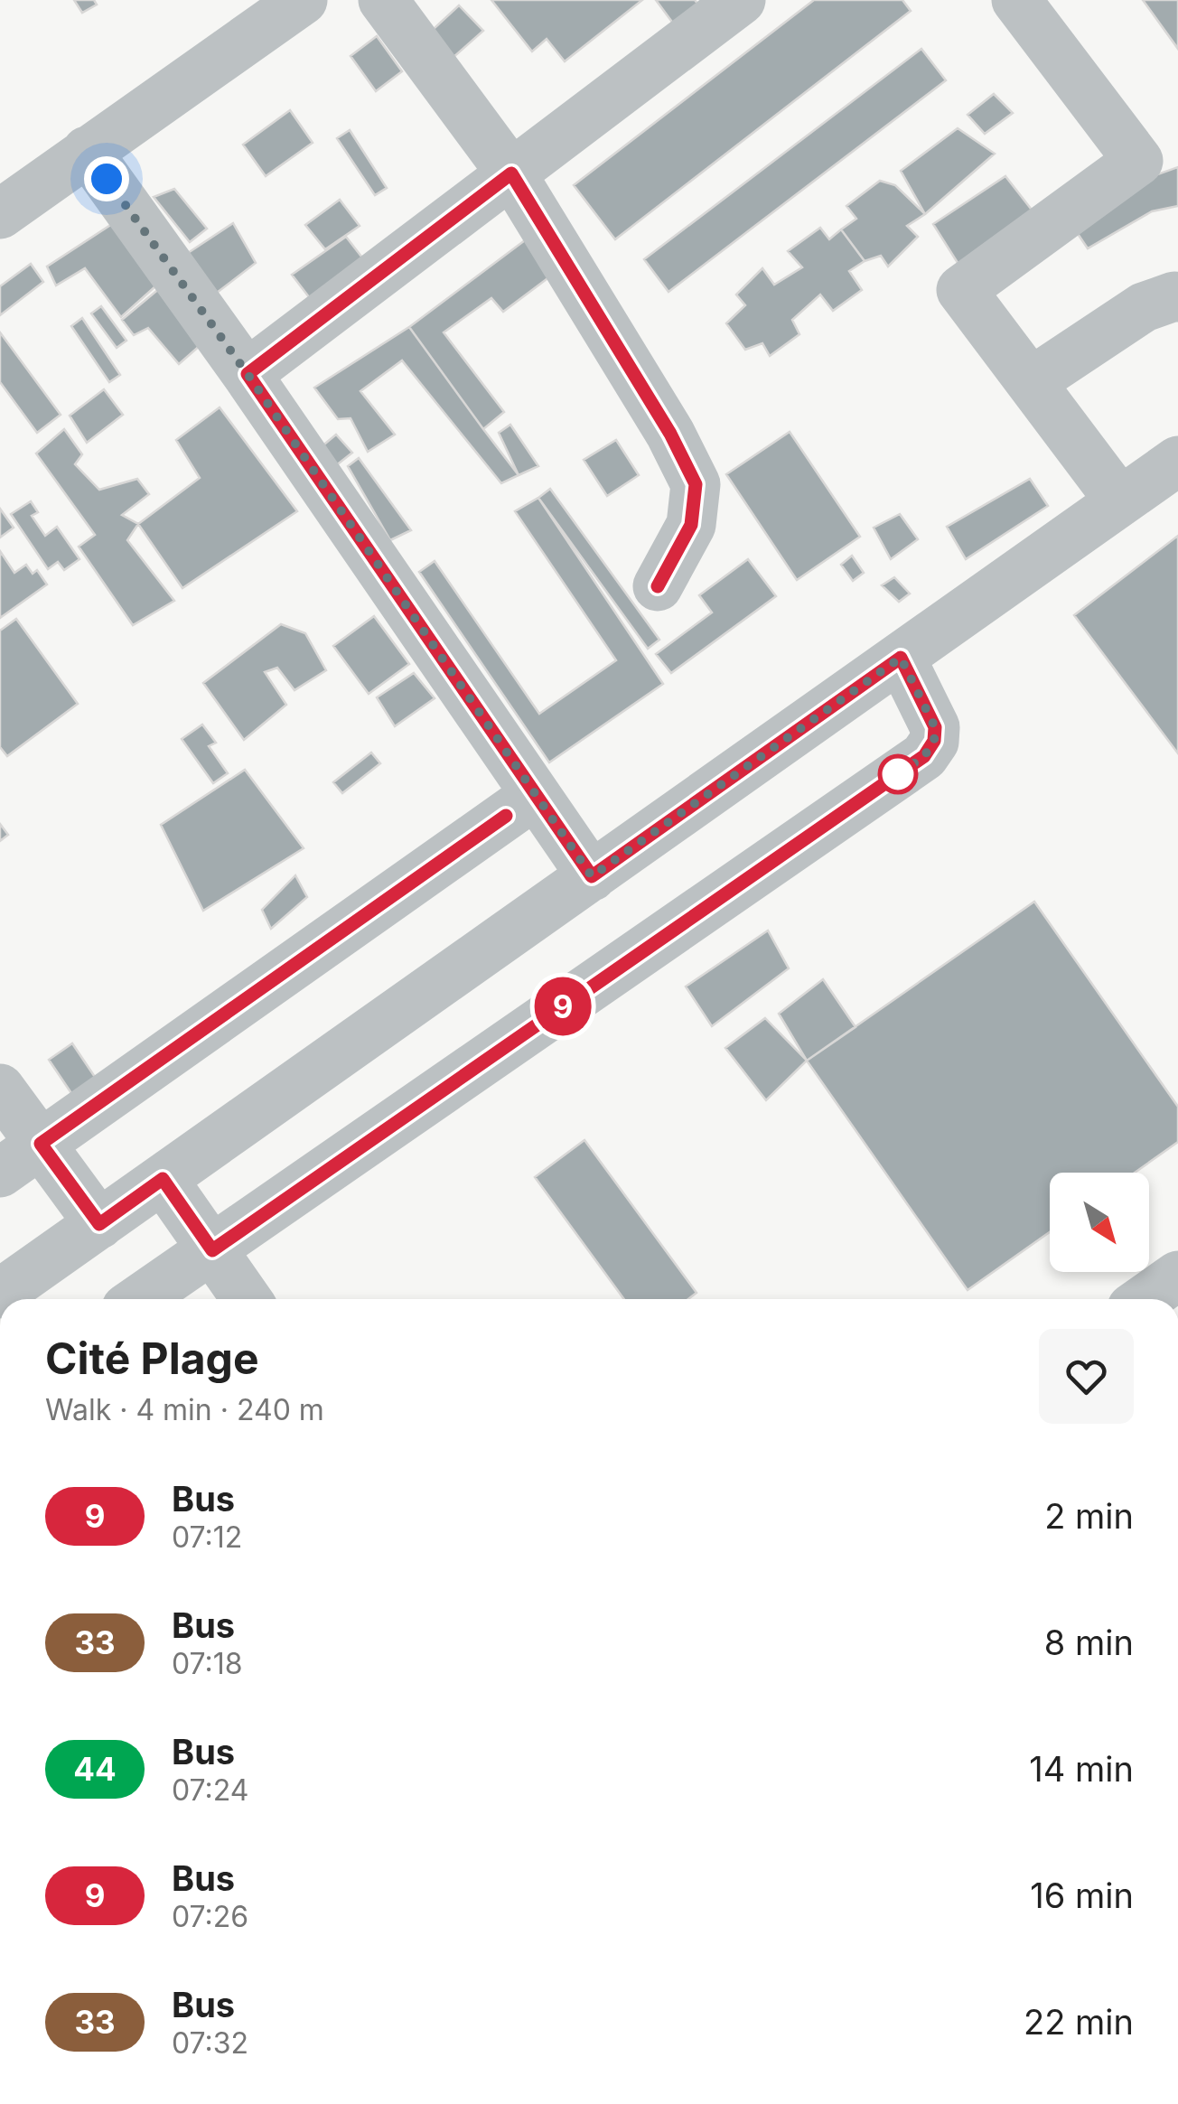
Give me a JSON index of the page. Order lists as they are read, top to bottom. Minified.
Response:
{"lines":["bus line 9"],"north":"bottom right","page":{"on_map":"9","heading":["Cité Plage","Walk · 4 min · 240 m"],"list":[{"mark":"9","name":"Bus","note":"07:12","value":"2 min"},{"mark":"33","name":"Bus","note":"07:18","value":"8 min"},{"mark":"44","name":"Bus","note":"07:24","value":"14 min"},{"mark":"9","name":"Bus","note":"07:26","value":"16 min"},{"mark":"33","name":"Bus","note":"07:32","value":"22 min"}]}}
